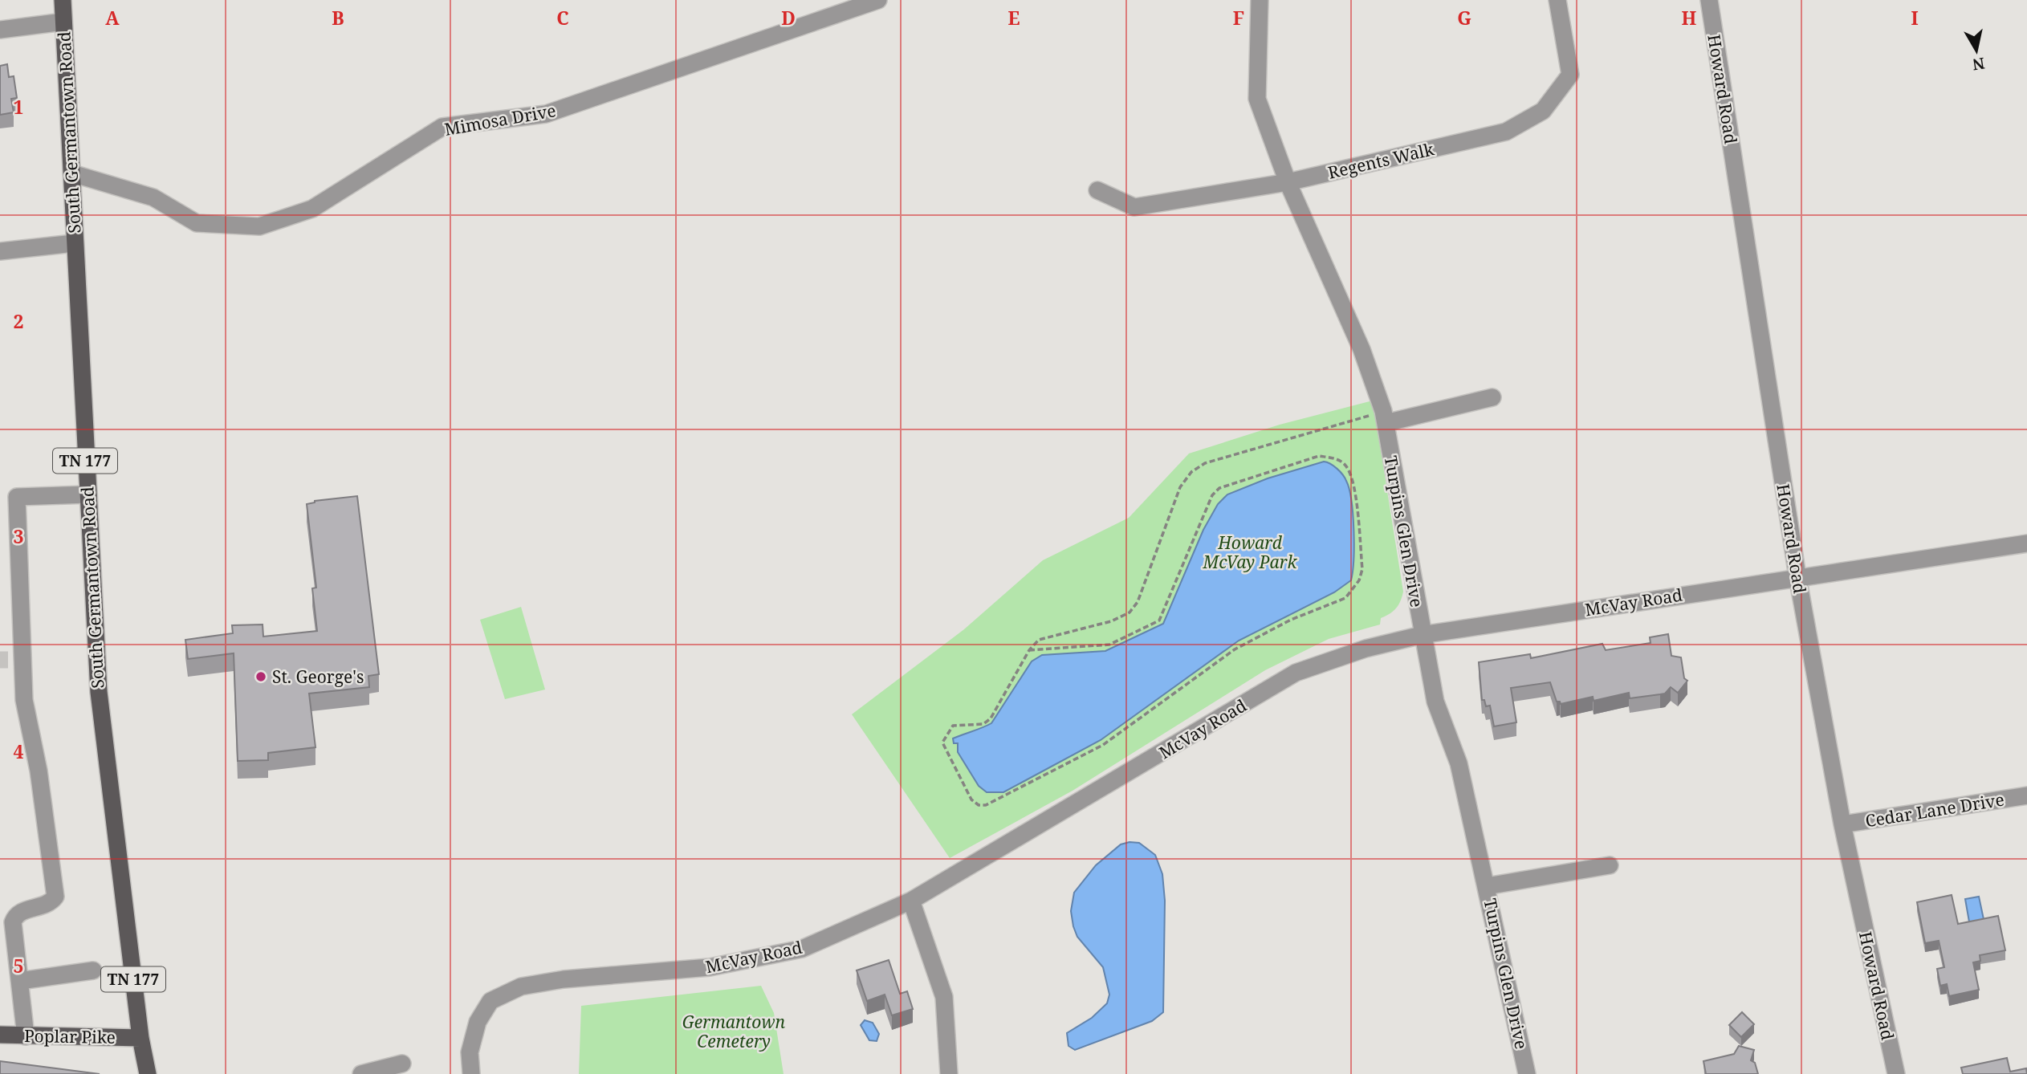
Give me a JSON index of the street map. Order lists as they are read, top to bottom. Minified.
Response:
{"streets":{"main road":["South Germantown Road","TN 177","Poplar Pike"],"street":["Howard Road","Mimosa Drive","Regents Walk","Turpins Glen Drive","McVay Road","Cedar Lane Drive"]},"crossings":[["Howard Road","McVay Road"],["Howard Road","Cedar Lane Drive"],["Mimosa Drive","South Germantown Road"],["South Germantown Road","TN 177"],["South Germantown Road","Poplar Pike"],["Regents Walk","Turpins Glen Drive"],["TN 177","Poplar Pike"],["Turpins Glen Drive","McVay Road"]],"parks":["Howard McVay Park","Germantown Cemetery"],"places":["St. George's"],"north":"bottom","grid":{"columns":["A","B","C","D","E","F","G","H","I"],"rows":["1","2","3","4","5"]}}
